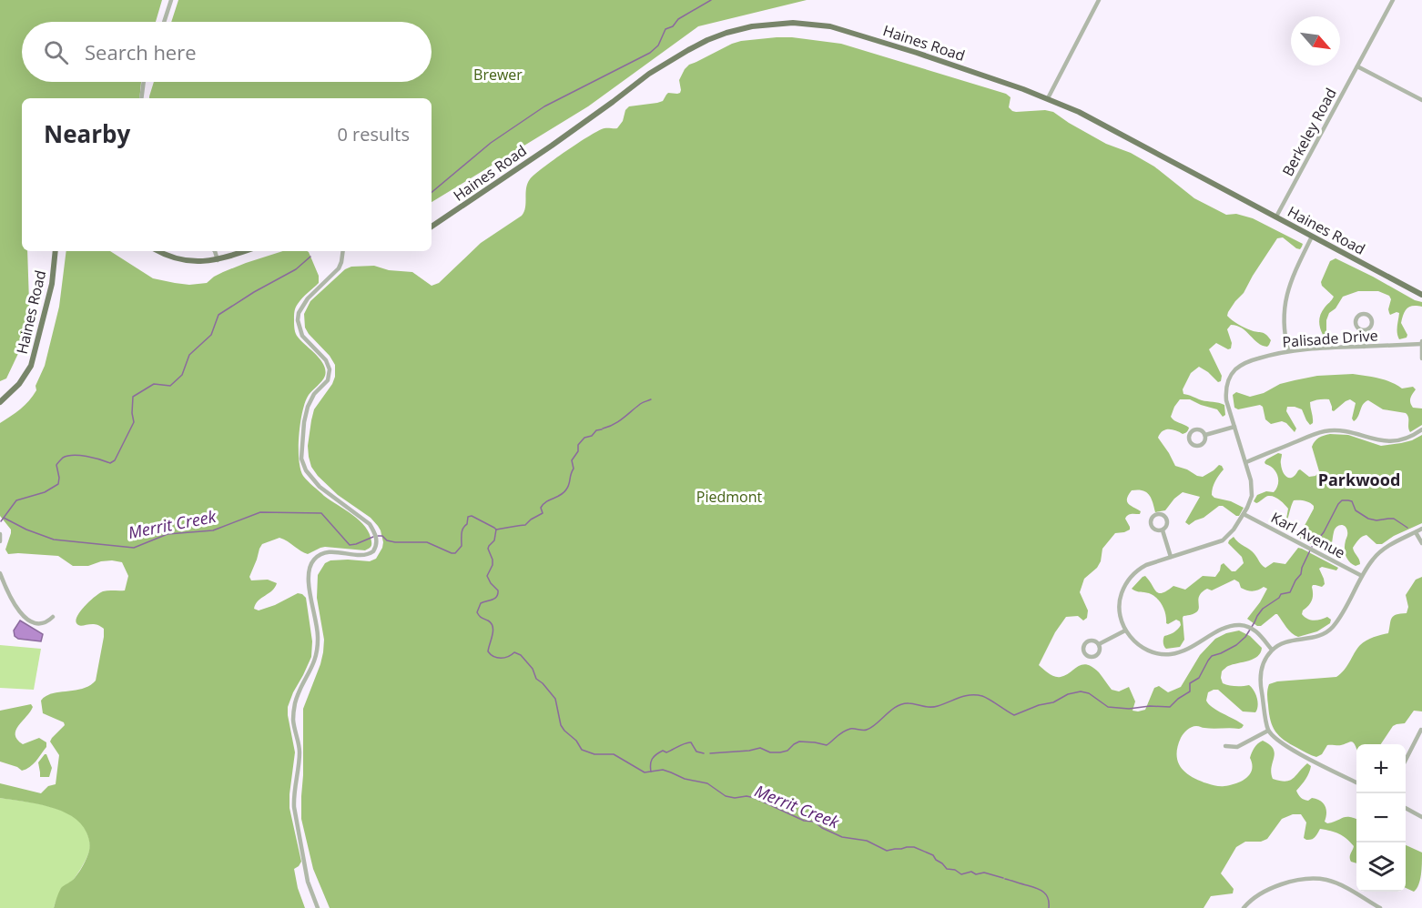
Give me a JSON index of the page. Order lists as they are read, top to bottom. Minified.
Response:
{"streets":{"main road":["Haines Road"],"street":["Berkeley Road","Palisade Drive","Karl Avenue"]},"crossings":[["Haines Road","Berkeley Road"],["Palisade Drive","Karl Avenue"]],"districts":["Parkwood"],"water":["Merrit Creek"],"parks":["Brewer","Piedmont"],"north":"bottom right","page":{"search":"Search here","heading":["Nearby","0 results"],"map_buttons":["+","−"]}}
